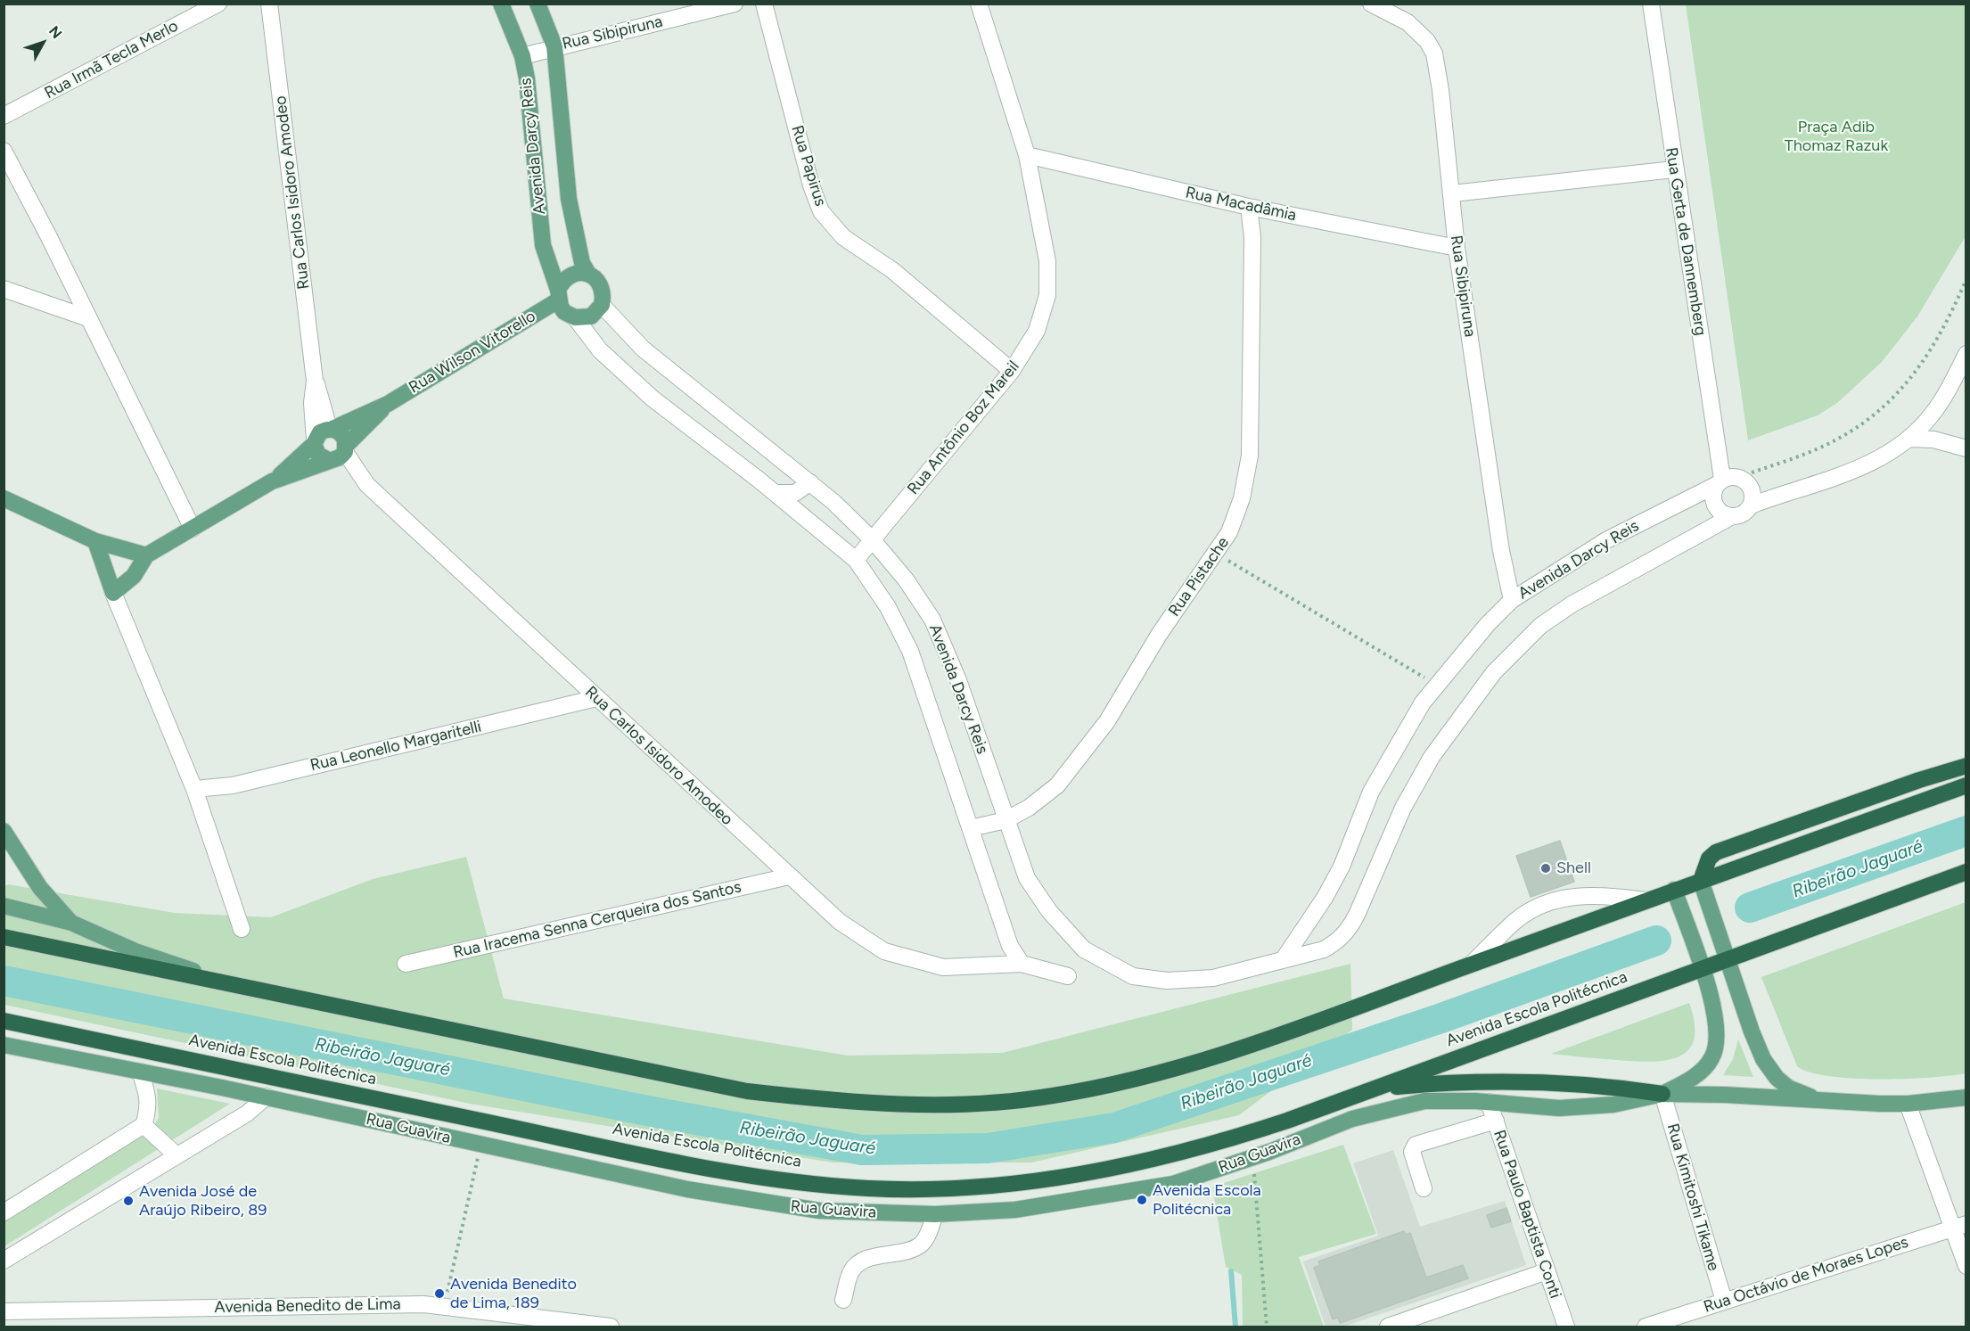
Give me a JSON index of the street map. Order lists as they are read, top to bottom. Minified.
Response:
{"streets":{"highway":["Avenida Escola Politécnica"],"main road":["Avenida Darcy Reis","Rua Wilson Vitorello","Rua Guavira"],"street":["Rua Sibipiruna","Rua Irmã Tecla Merlo","Rua Papirus","Rua Carlos Isidoro Amodeo","Rua Macadâmia","Rua Gerta de Dannemberg","Rua Antônio Boz Mareil","Rua Pistache","Rua Leonello Margaritelli","Rua Iracema Senna Cerqueira dos Santos","Rua Kimitoshi Tikame","Rua Paulo Baptista Conti","Rua Octávio de Moraes Lopes","Avenida Benedito de Lima"]},"crossings":[["Rua Sibipiruna","Avenida Darcy Reis"],["Rua Sibipiruna","Rua Macadâmia"],["Avenida Darcy Reis","Rua Carlos Isidoro Amodeo"],["Avenida Darcy Reis","Rua Gerta de Dannemberg"],["Avenida Darcy Reis","Rua Wilson Vitorello"],["Avenida Darcy Reis","Rua Antônio Boz Mareil"],["Avenida Darcy Reis","Rua Pistache"],["Rua Papirus","Rua Antônio Boz Mareil"],["Rua Carlos Isidoro Amodeo","Rua Wilson Vitorello"],["Rua Carlos Isidoro Amodeo","Rua Leonello Margaritelli"],["Rua Carlos Isidoro Amodeo","Rua Iracema Senna Cerqueira dos Santos"],["Rua Macadâmia","Rua Antônio Boz Mareil"],["Rua Macadâmia","Rua Pistache"],["Rua Guavira","Rua Kimitoshi Tikame"],["Rua Guavira","Rua Paulo Baptista Conti"],["Rua Kimitoshi Tikame","Rua Octávio de Moraes Lopes"]],"water":["Ribeirão Jaguaré"],"parks":["Praça Adib Thomaz Razuk"],"places":["Shell","Avenida Escola Politécnica","Avenida José de Araújo Ribeiro, 89","Avenida Benedito de Lima, 189"],"north":"top right"}
